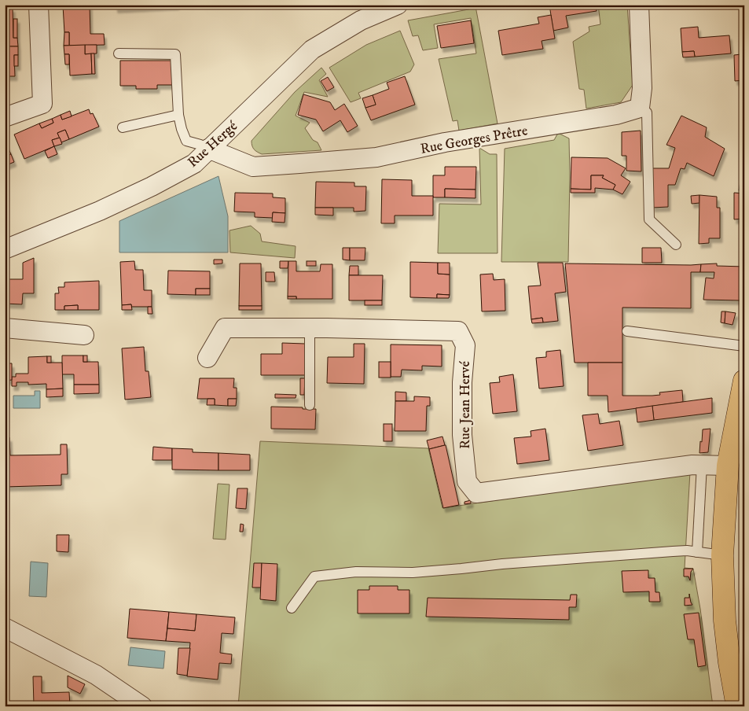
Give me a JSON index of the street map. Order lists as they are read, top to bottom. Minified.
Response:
{"streets":{"street":["Rue Georges Prêtre","Rue Hergé","Rue Jean Hervé"]},"crossings":[["Rue Georges Prêtre","Rue Hergé"]]}
